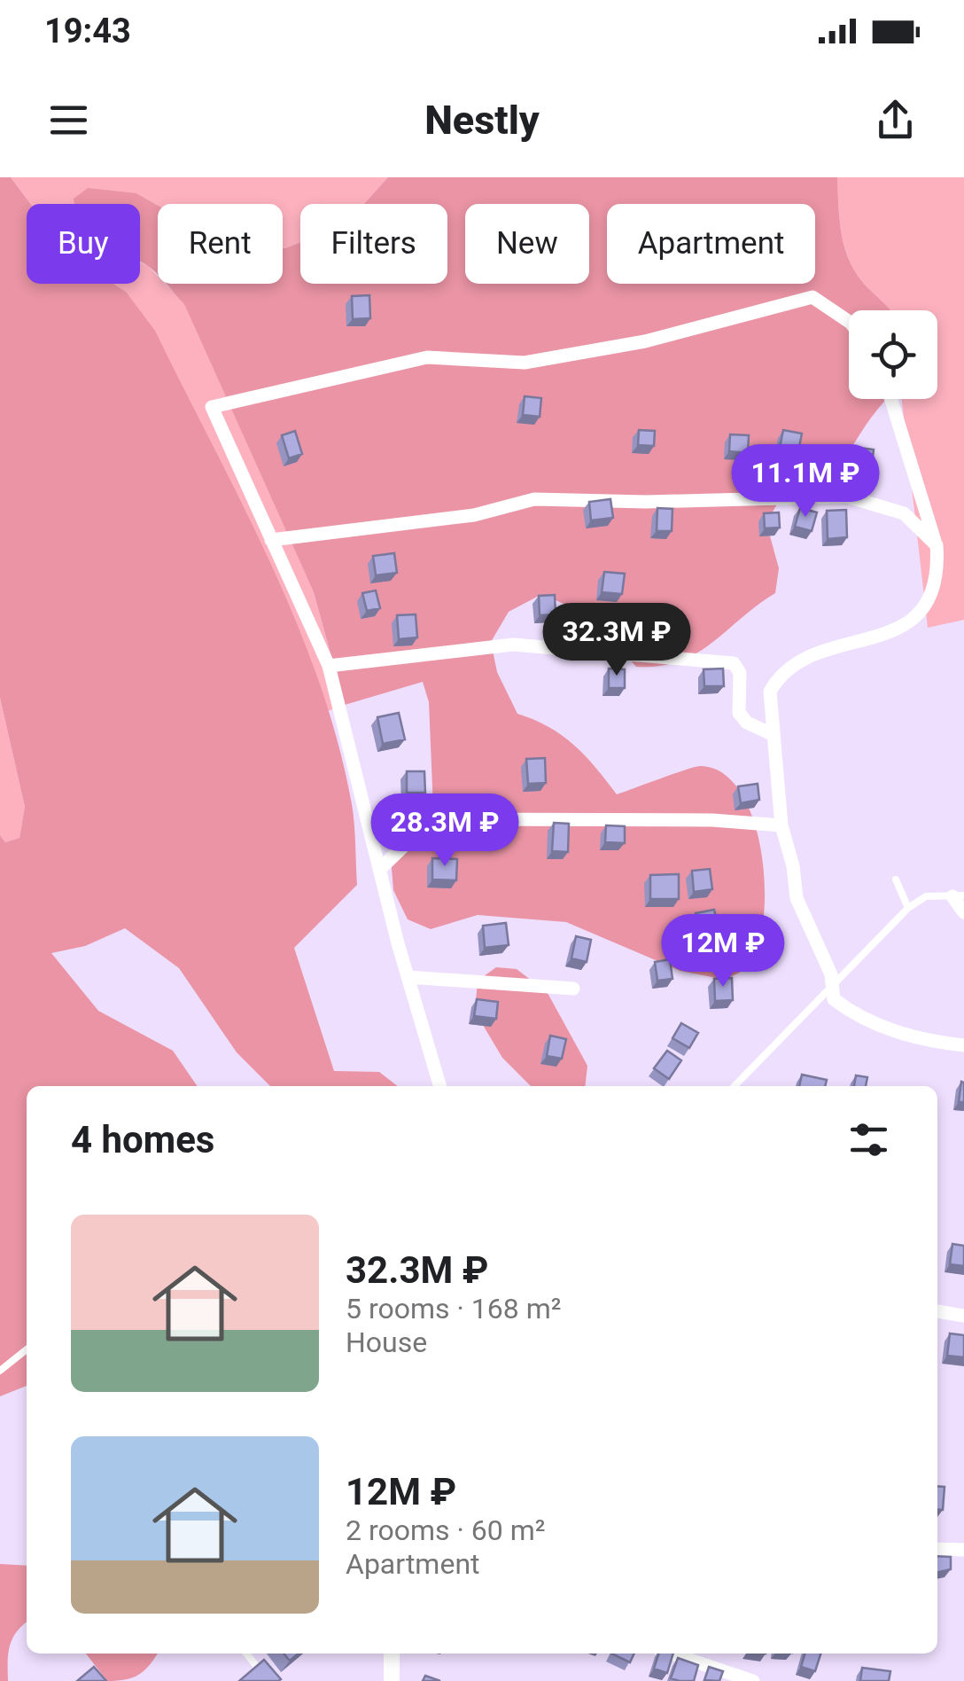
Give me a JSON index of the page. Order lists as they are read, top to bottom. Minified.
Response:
{"page":{"status":"19:43","header":"Nestly","chip":["Buy","Rent","Filters","New","Apartment"],"price":["11.1M ₽","32.3M ₽","28.3M ₽","12M ₽"],"heading":"4 homes","list":[{"name":"32.3M ₽","note":"5 rooms · 168 m² · House"},{"name":"12M ₽","note":"2 rooms · 60 m² · Apartment"}]}}
